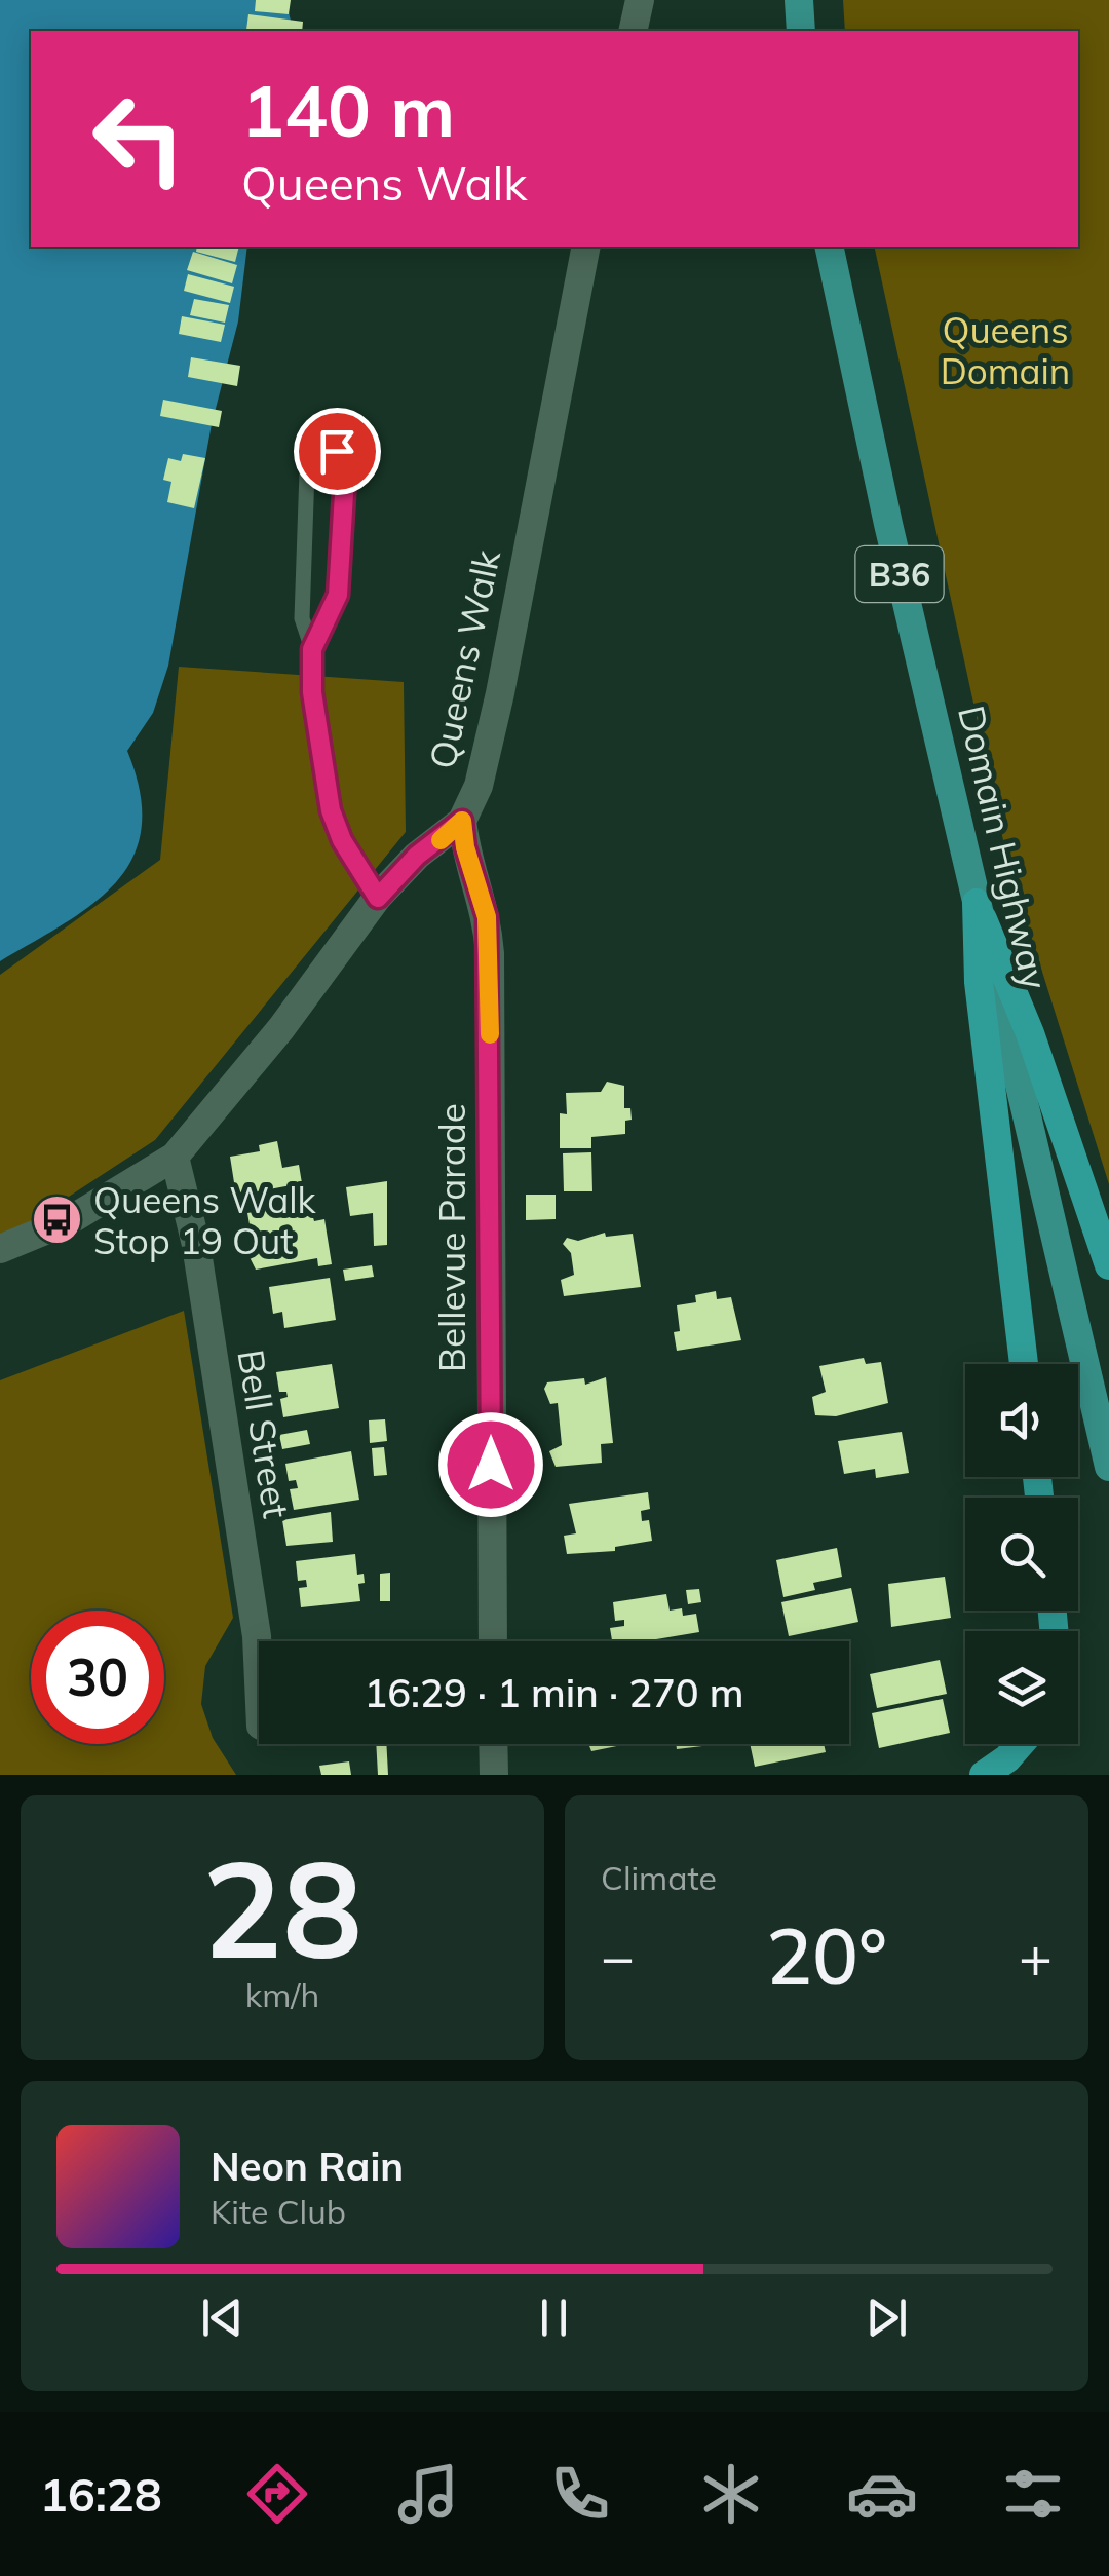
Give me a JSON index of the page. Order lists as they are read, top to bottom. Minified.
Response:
{"streets":{"main road":["B36","Domain Highway"],"street":["Queens Walk","Bellevue Parade","Bell Street"]},"crossings":[["Queens Walk","Bellevue Parade"],["Queens Walk","Bell Street"]],"parks":["Queens Domain"],"places":{"bus stop":["Queens Walk Stop 19 Out"]},"page":{"turn":["140 m","Queens Walk"],"limit":"30","trip":"16:29 · 1 min · 270 m","tile":[["28","km/h"],"Climate"],"heat":["−","20°","+"],"song":["Neon Rain","Kite Club"],"tabs":"16:28"}}
